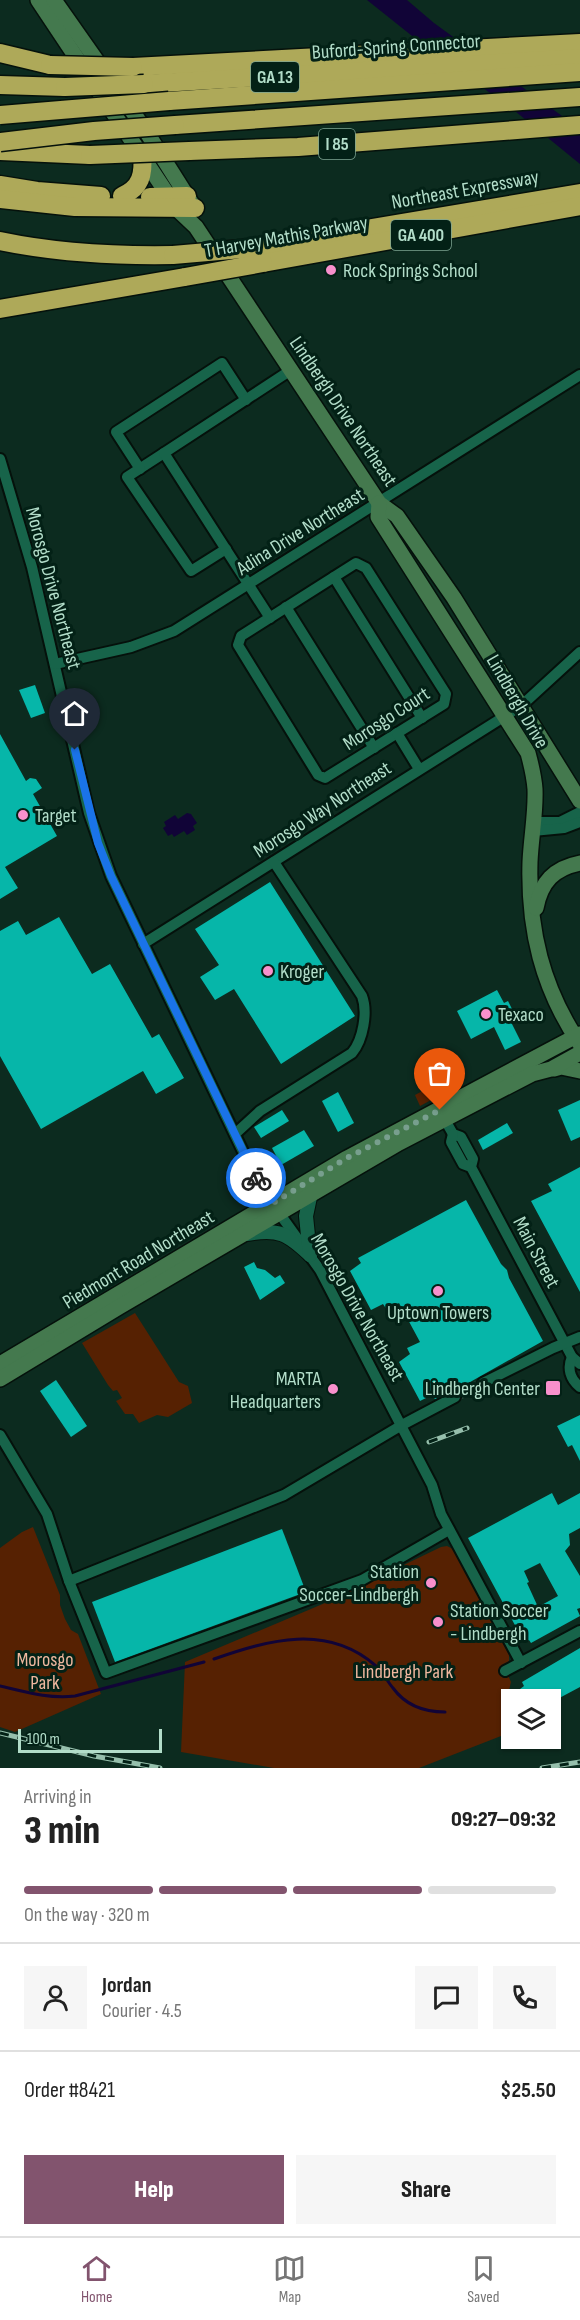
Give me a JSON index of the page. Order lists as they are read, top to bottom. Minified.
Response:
{"streets":{"highway":["Buford-Spring Connector","GA 13","I 85","Northeast Expressway","T Harvey Mathis Parkway"],"main road":["Lindbergh Drive Northeast","Lindbergh Drive","Piedmont Road Northeast"],"street":["Adina Drive Northeast","Morosgo Drive Northeast","Morosgo Court","Morosgo Way Northeast","Main Street"]},"crossings":[["Northeast Expressway","T Harvey Mathis Parkway"],["Lindbergh Drive Northeast","Adina Drive Northeast"],["Lindbergh Drive Northeast","Lindbergh Drive"],["Lindbergh Drive Northeast","Morosgo Way Northeast"],["Adina Drive Northeast","Morosgo Drive Northeast"],["Adina Drive Northeast","Lindbergh Drive"],["Morosgo Drive Northeast","Morosgo Way Northeast"],["Morosgo Drive Northeast","Piedmont Road Northeast"],["Lindbergh Drive","Morosgo Way Northeast"],["Lindbergh Drive","Piedmont Road Northeast"],["Main Street","Piedmont Road Northeast"]],"parks":["Morosgo Park","Lindbergh Park"],"places":{"other":["Rock Springs School","Target","Kroger","Texaco","Uptown Towers","MARTA Headquarters","Station Soccer-Lindbergh","Station Soccer - Lindbergh"],"transit":["Lindbergh Center"]},"scale_bar":"100 m","page":{"scale":"100 m","heading":["3 min","Arriving in","09:27–09:32"],"panel":["Jordan","Courier · 4.5","Order #8421","$25.50"],"bar":"On the way · 320 m","buttons":["Help","Share"],"tabs":["Home","Map","Saved"]}}
